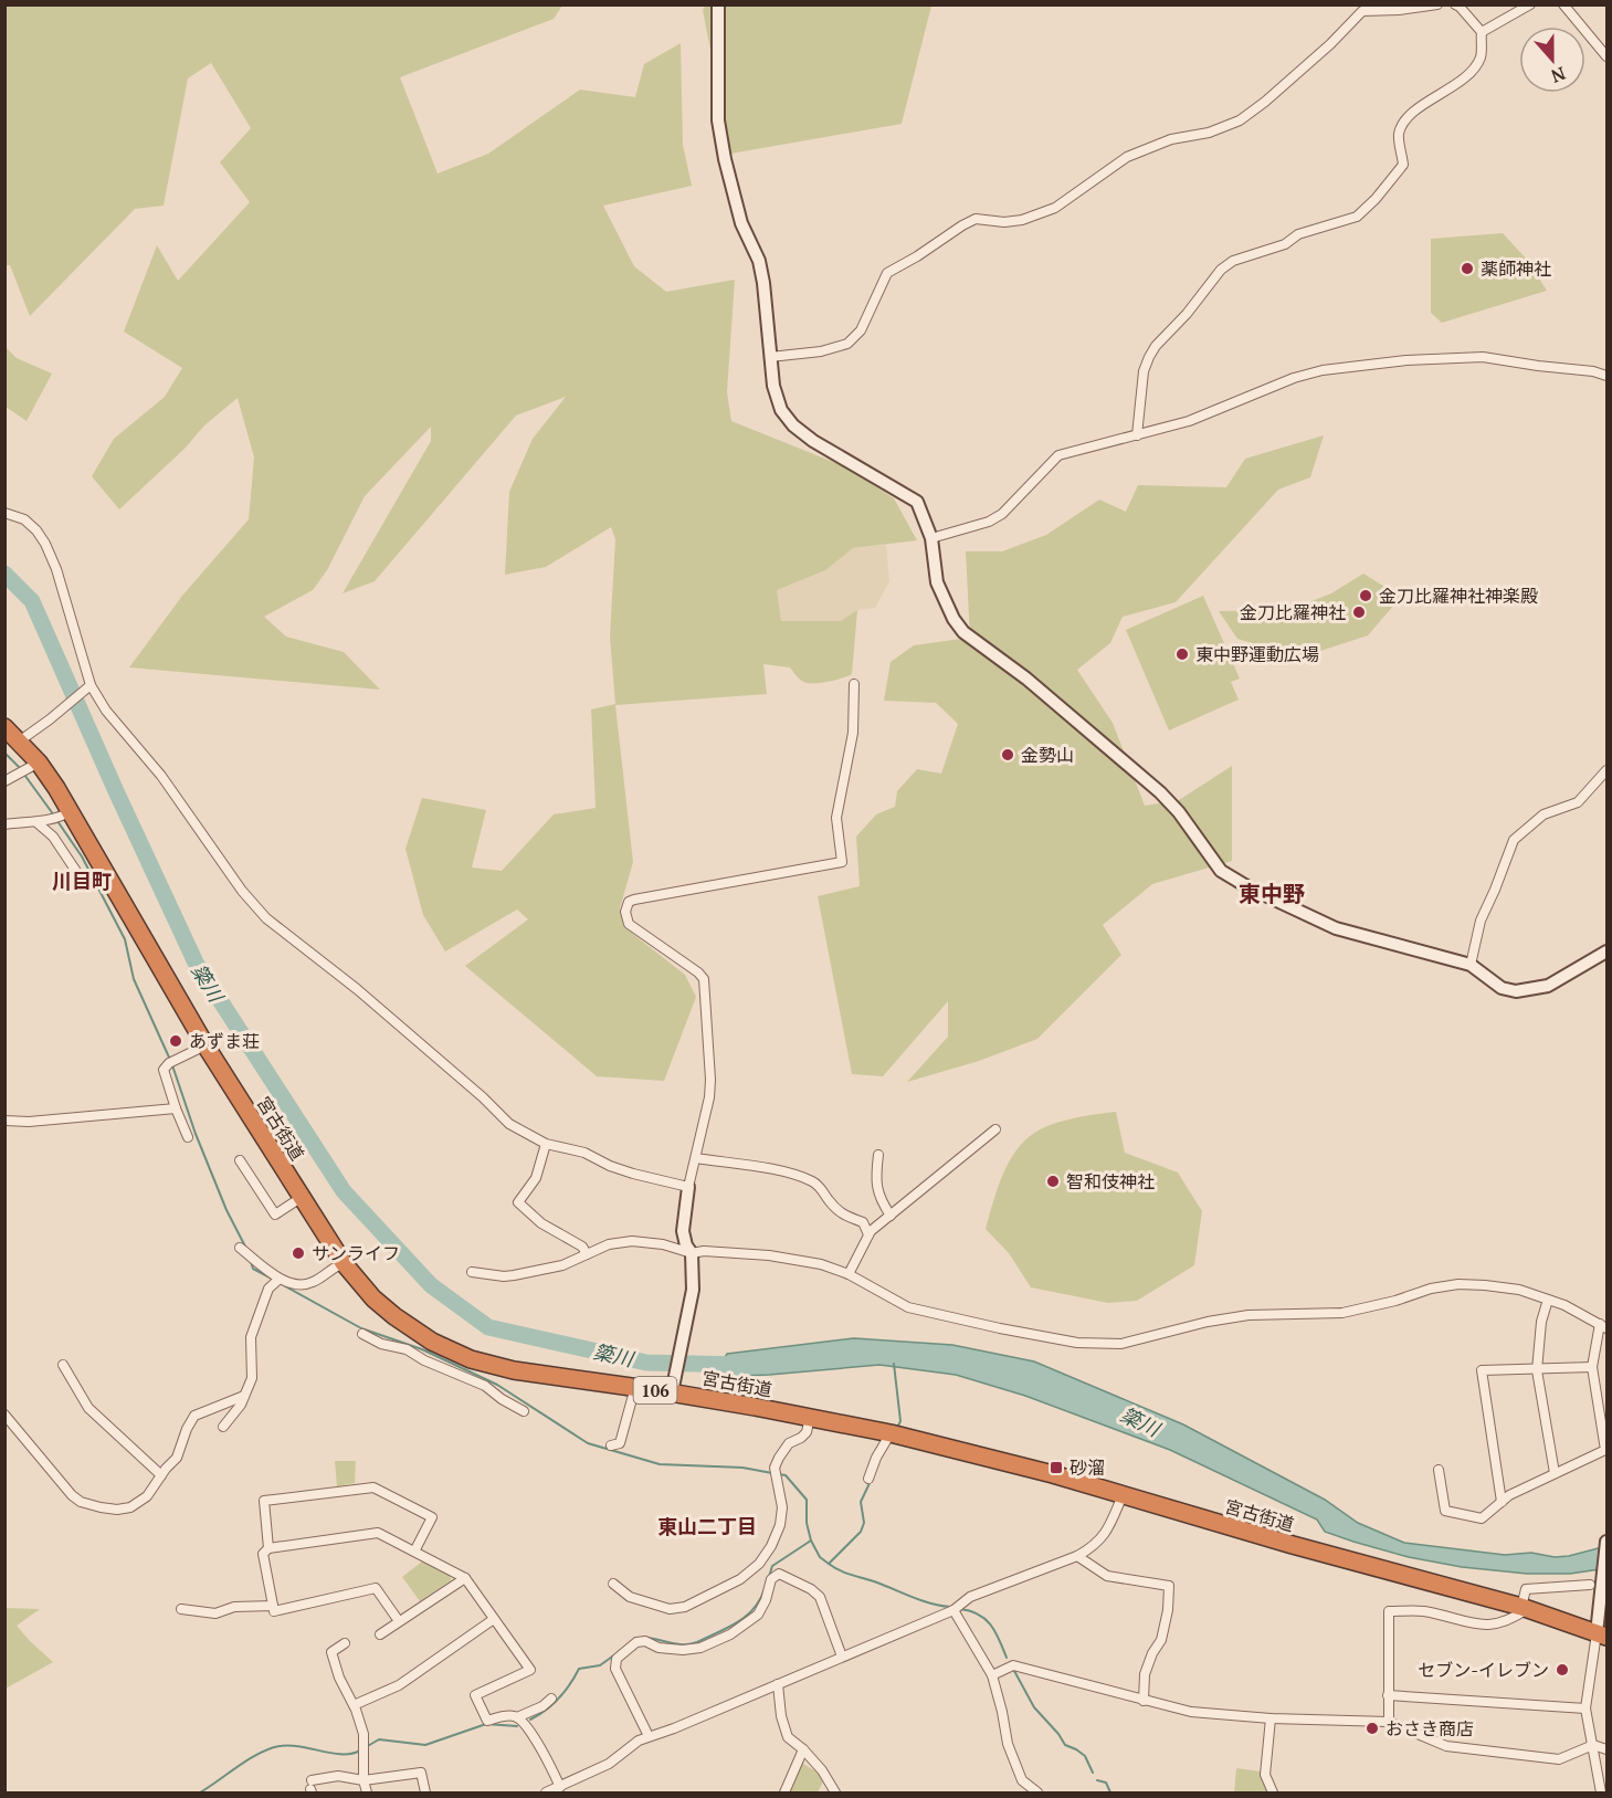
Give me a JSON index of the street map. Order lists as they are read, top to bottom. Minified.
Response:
{"streets":{"highway":["宮古街道","106"]},"districts":["川目町","東中野","東山二丁目"],"water":["簗川"],"places":{"other":["薬師神社","金刀比羅神社神楽殿","金刀比羅神社","東中野運動広場","金勢山","あずま荘","智和伎神社","サンライフ","セブン-イレブン","おさき商店"],"transit":["砂溜"]},"north":"bottom"}
